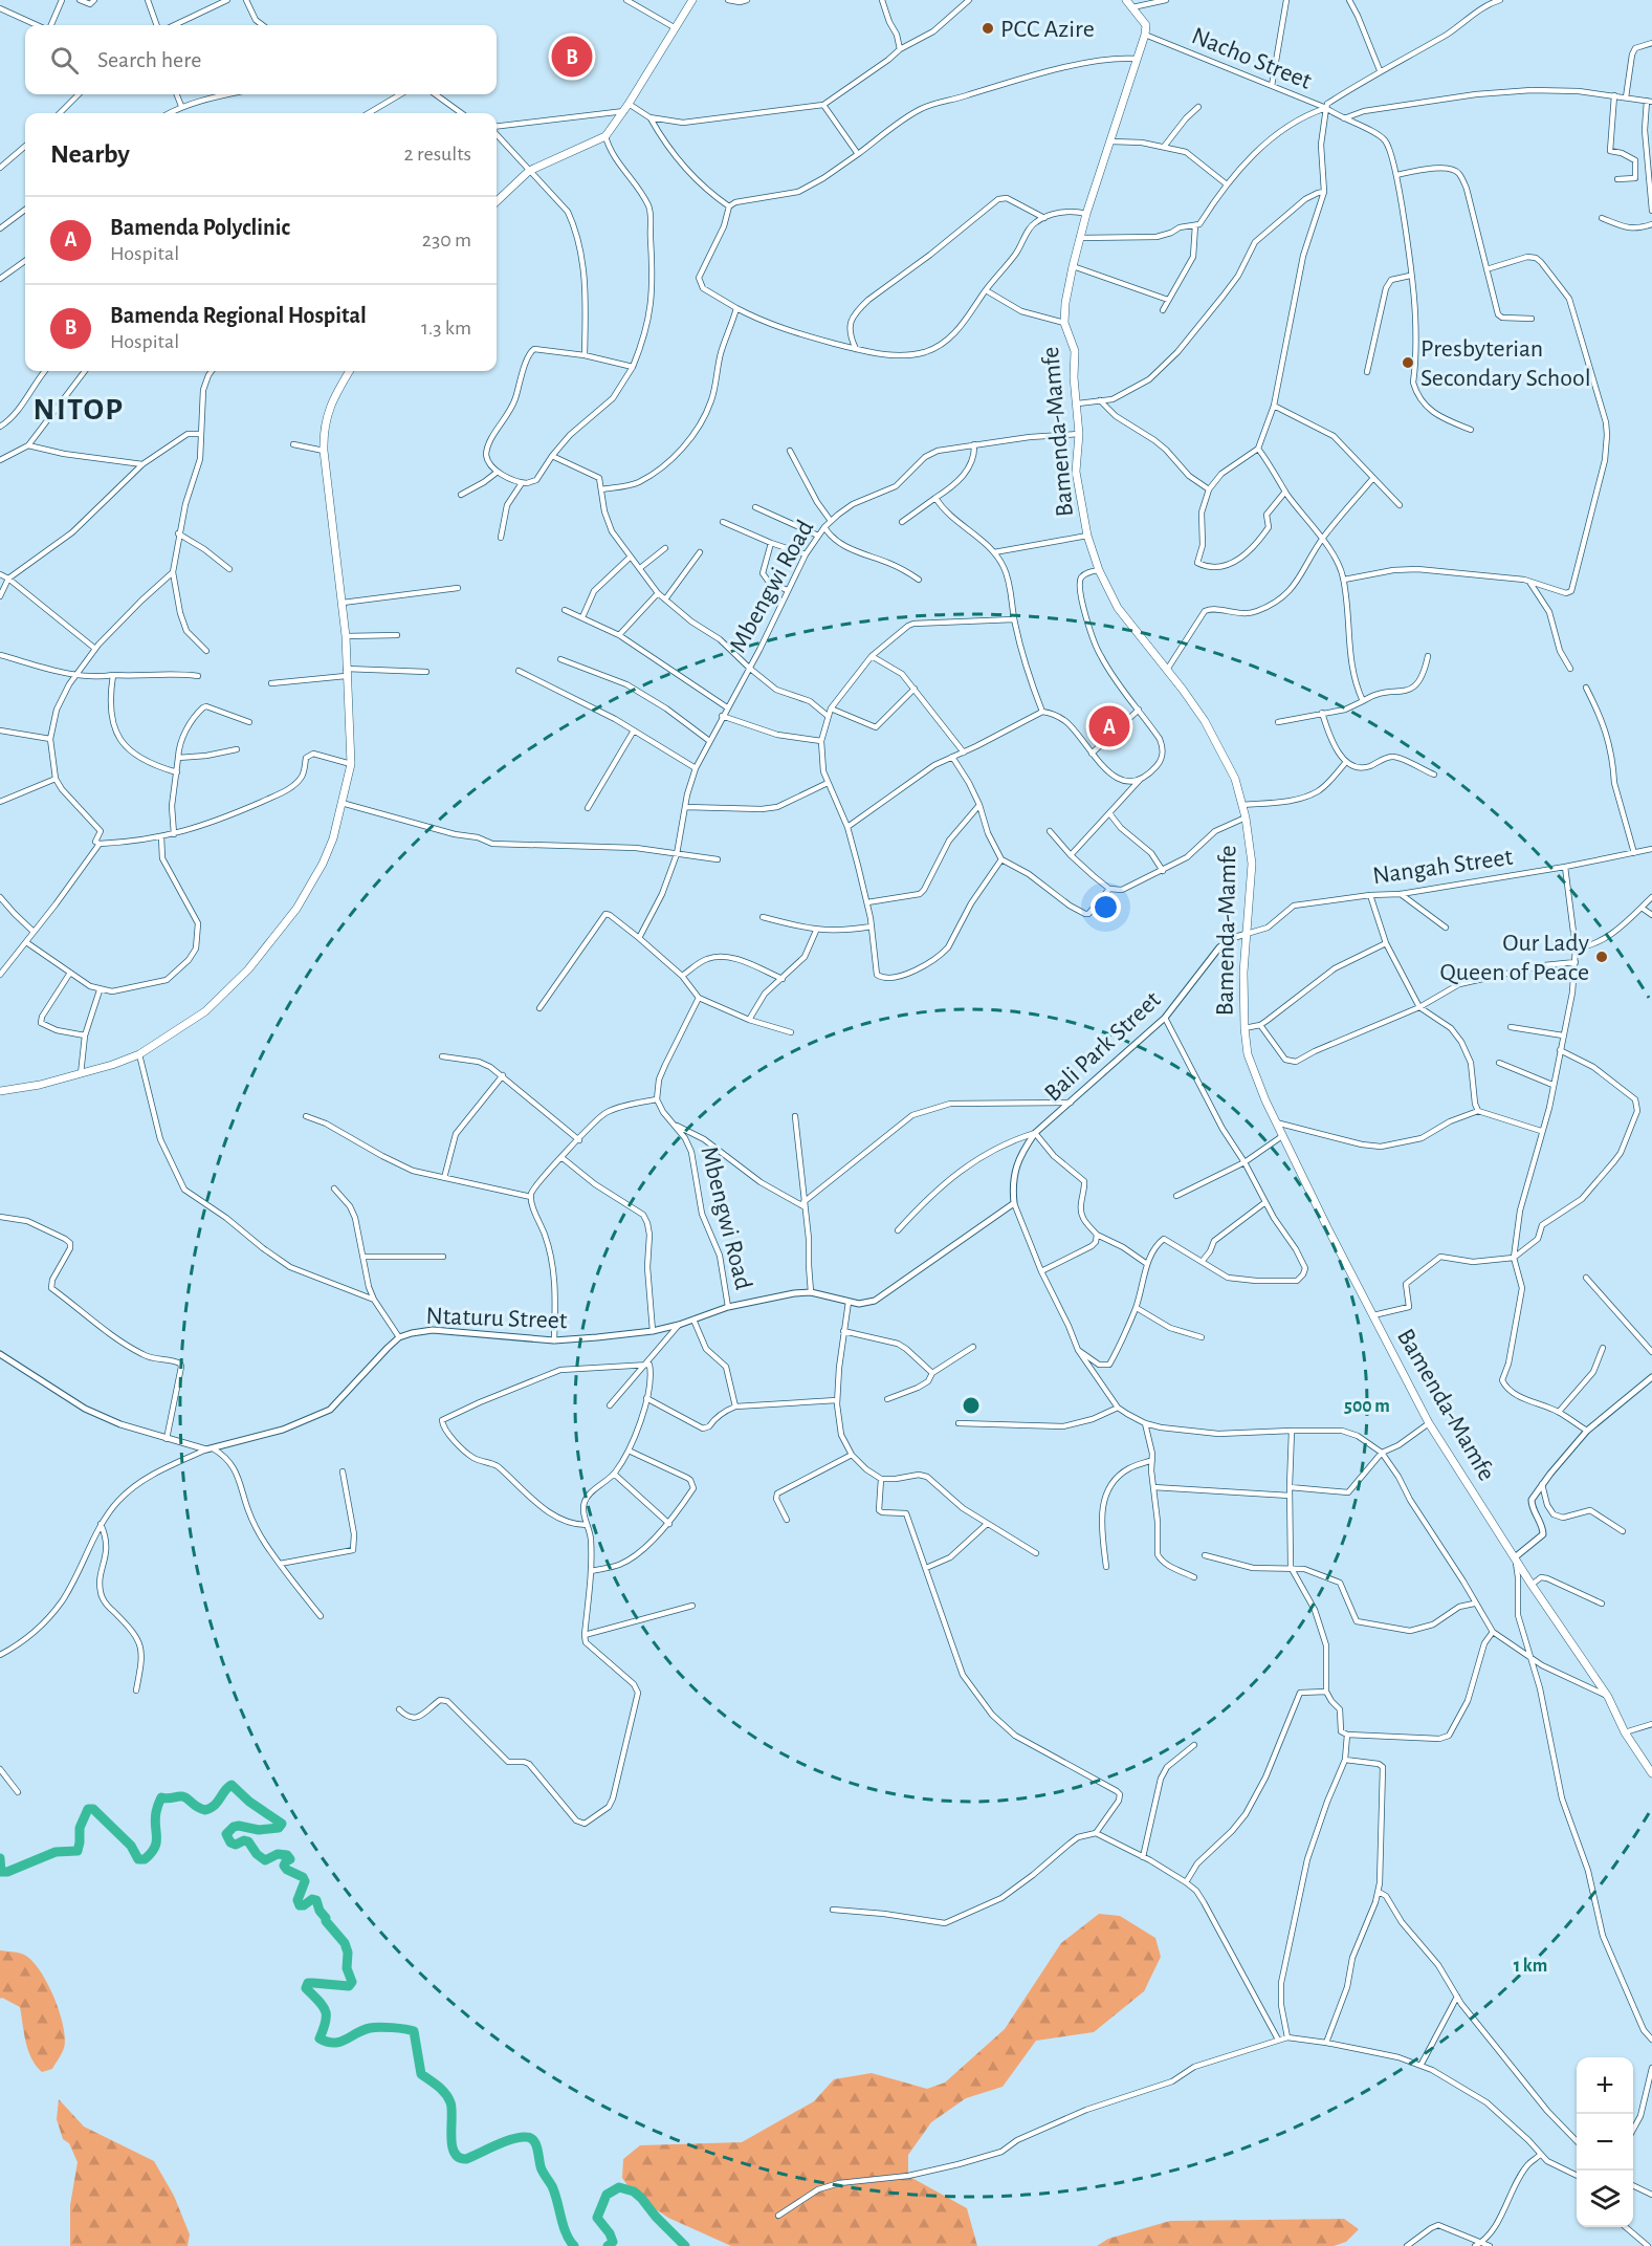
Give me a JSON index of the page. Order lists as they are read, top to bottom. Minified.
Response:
{"streets":{"main road":["Bamenda-Mamfe"],"street":["Nacho Street","Mbengwi Road","Nangah Street","Bali Park Street","Ntaturu Street"]},"crossings":[["Nacho Street","Bamenda-Mamfe"],["Bamenda-Mamfe","Mbengwi Road"],["Bamenda-Mamfe","Nangah Street"],["Bamenda-Mamfe","Bali Park Street"],["Mbengwi Road","Ntaturu Street"],["Nangah Street","Bali Park Street"],["Bali Park Street","Ntaturu Street"]],"districts":["NITOP"],"places":["PCC Azire","Presbyterian Secondary School","Our Lady Queen of Peace"],"page":{"search":"Search here","pins":["B","A"],"heading":["Nearby","2 results"],"list":[{"mark":"A","name":"Bamenda Polyclinic","note":"Hospital","value":"230 m"},{"mark":"B","name":"Bamenda Regional Hospital","note":"Hospital","value":"1.3 km"}],"map_buttons":["+","−"]},"rings":["500 m","1 km"]}
